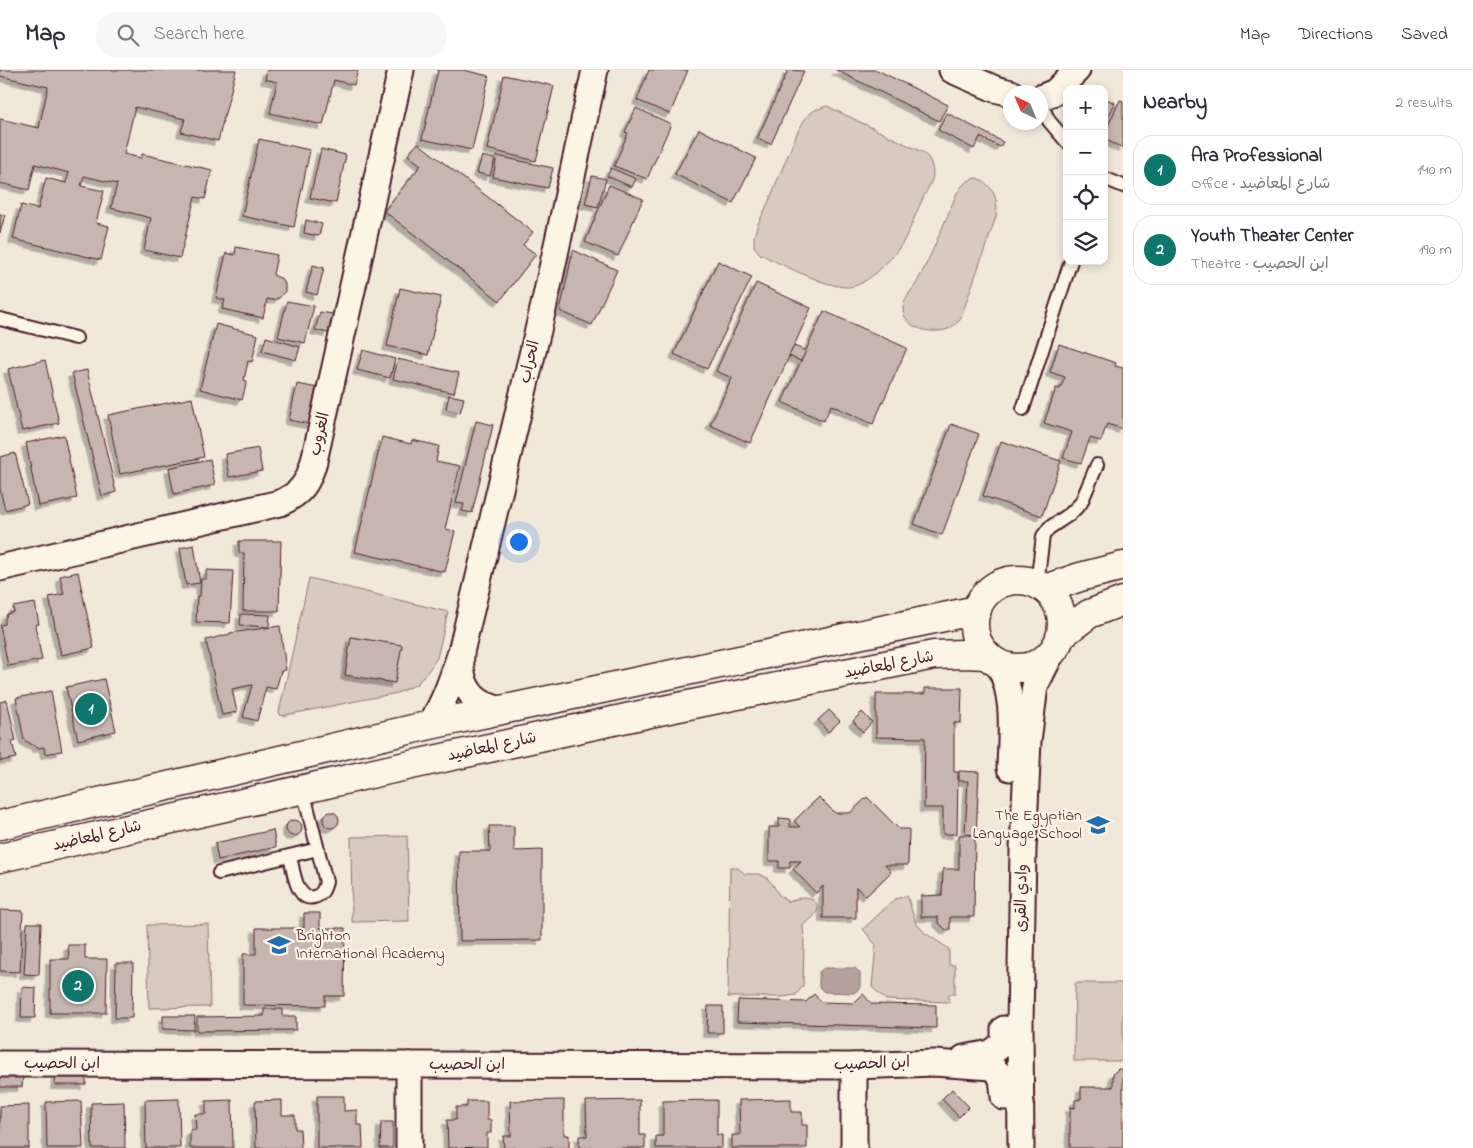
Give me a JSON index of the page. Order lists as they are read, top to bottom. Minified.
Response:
{"streets":{"street":["الحراب","الغروب","شارع المعاضيد","وادي القرى","ابن الحصيب"]},"crossings":[["الحراب","شارع المعاضيد"],["شارع المعاضيد","وادي القرى"],["وادي القرى","ابن الحصيب"]],"places":{"school or university":["The Egyptian Language School","Brighton International Academy"]},"north":"top left","page":{"header":"Map","search":"Search here","nav":["Map","Directions","Saved"],"heading":["Nearby","2 results"],"map_buttons":["+","−"],"list":[{"mark":"1","name":"Ara Professional","note":"Office · شارع المعاضيد","value":"140 m"},{"mark":"2","name":"Youth Theater Center","note":"Theatre · ابن الحصيب","value":"190 m"}],"pins":["1","2"]}}
